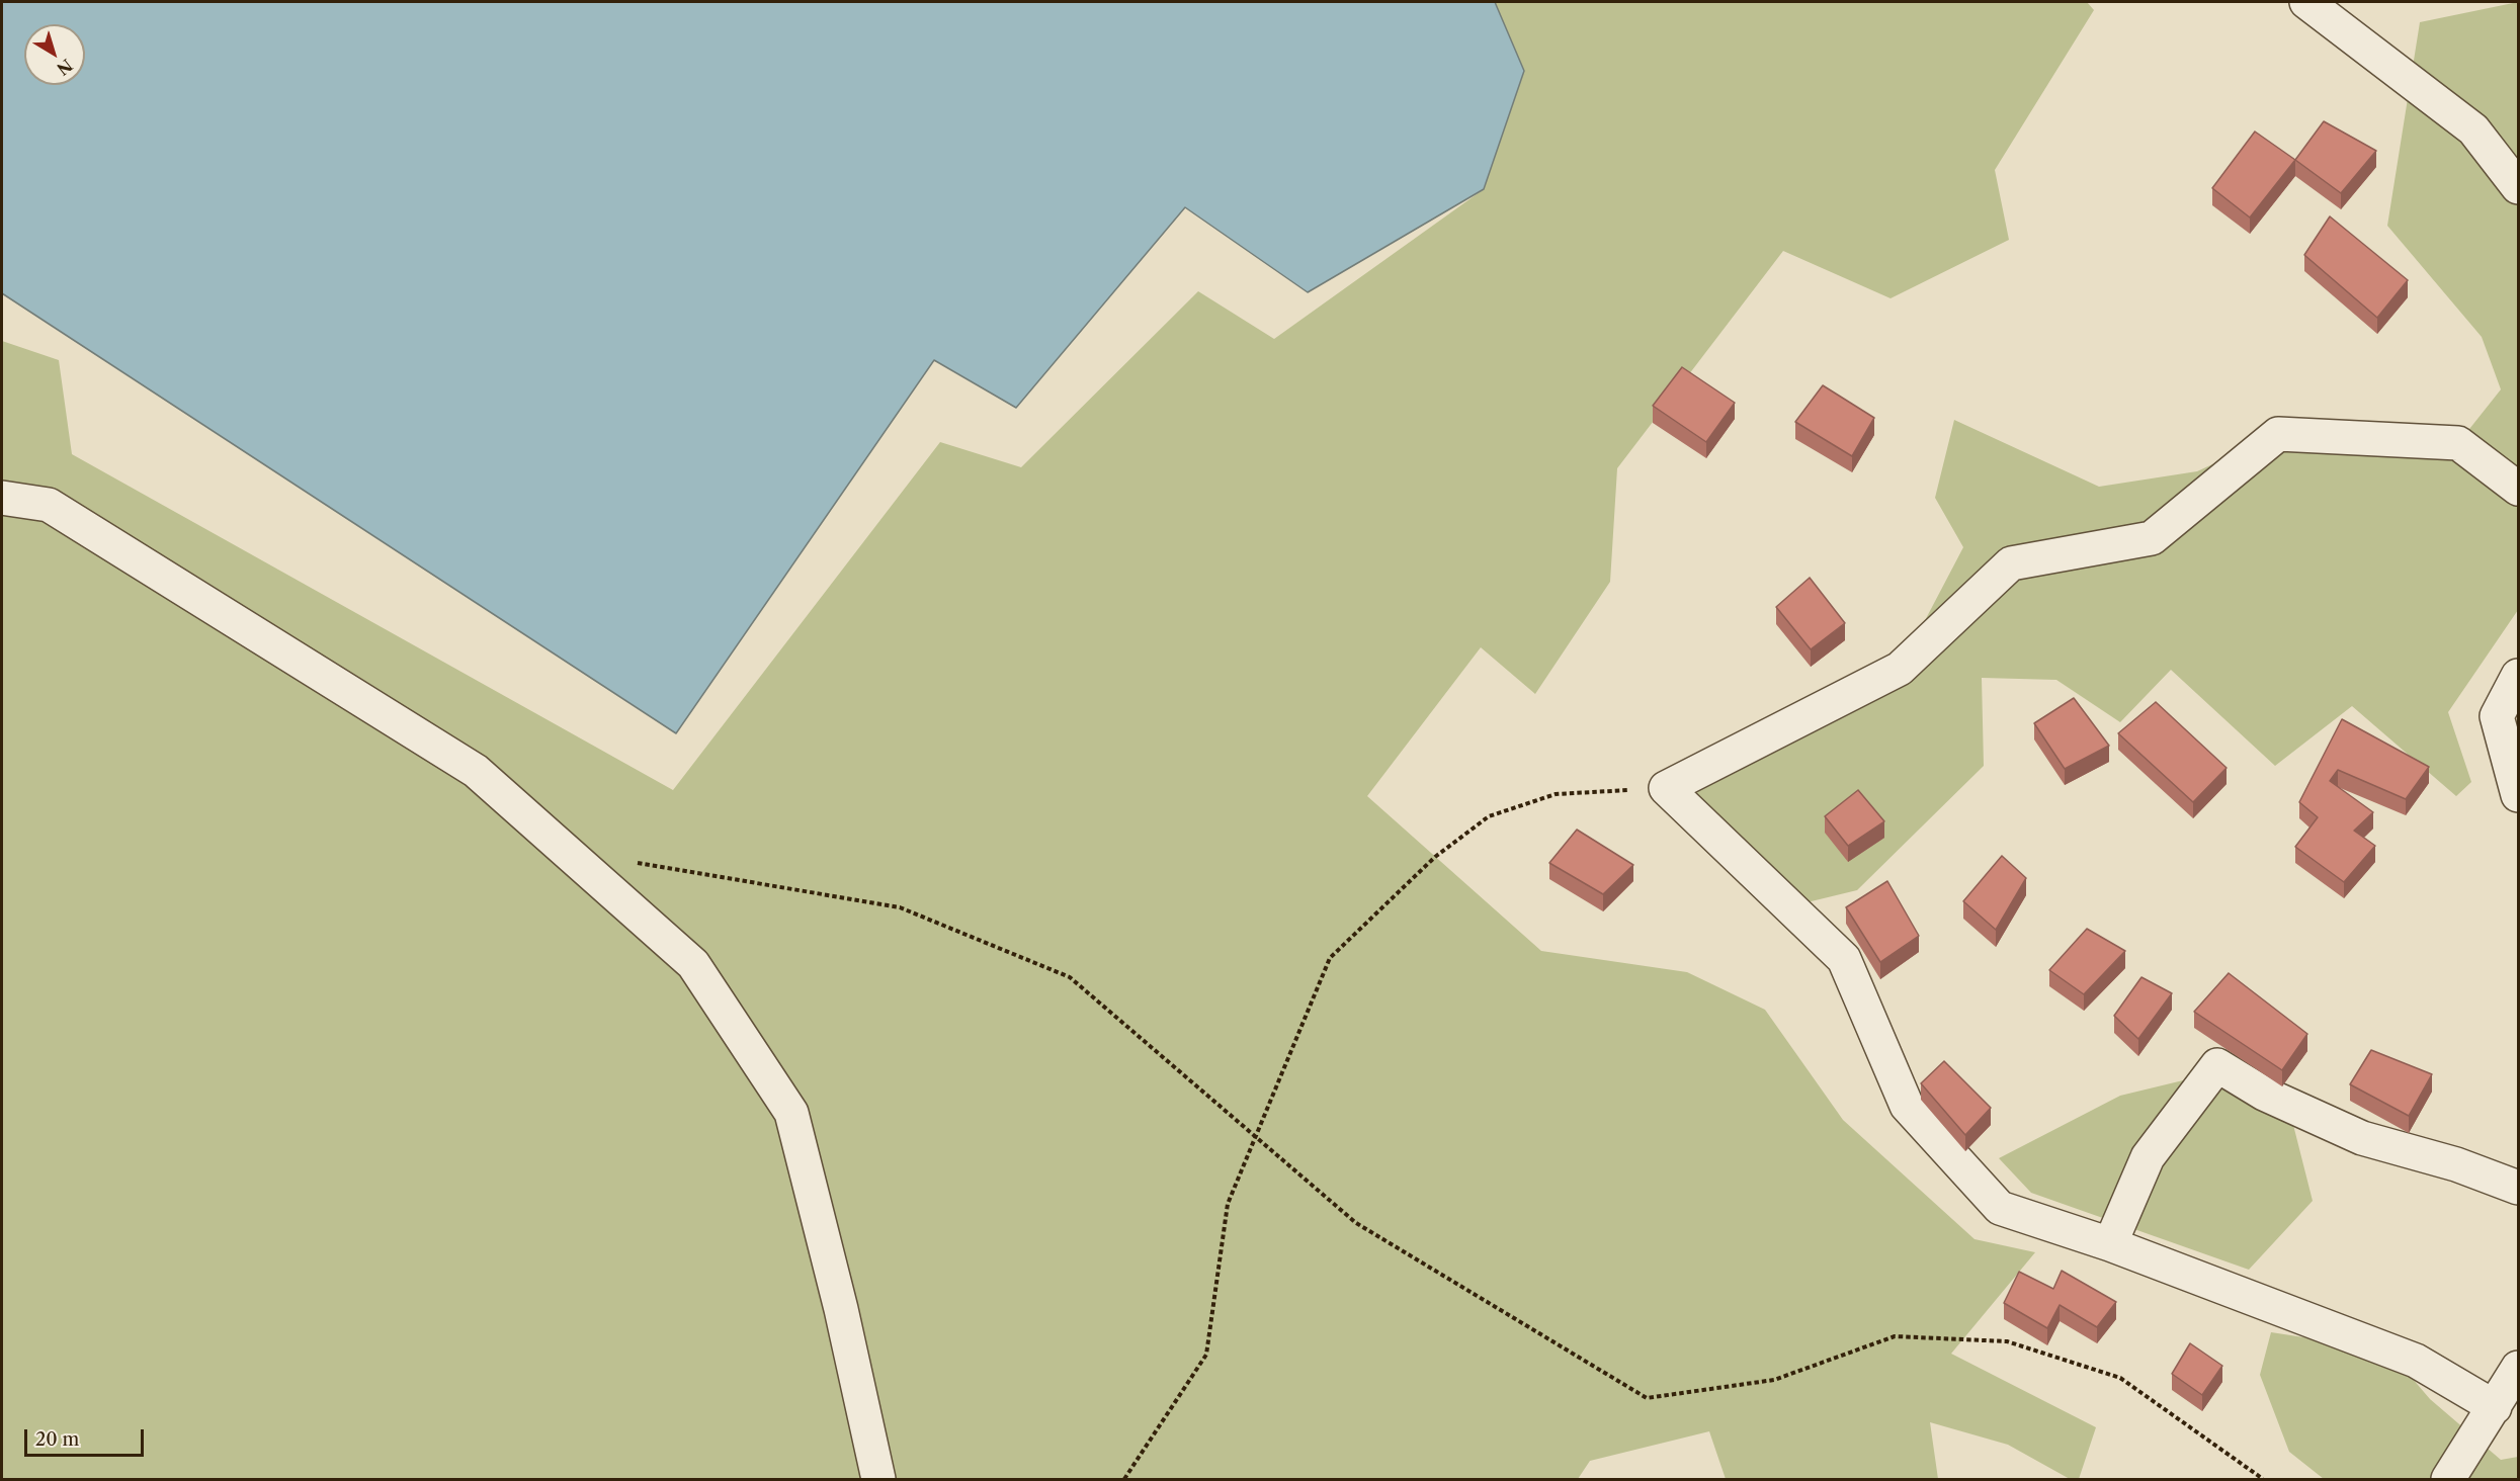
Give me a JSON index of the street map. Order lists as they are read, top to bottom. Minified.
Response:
{"scale_bar":"20 m","north":"bottom right"}
